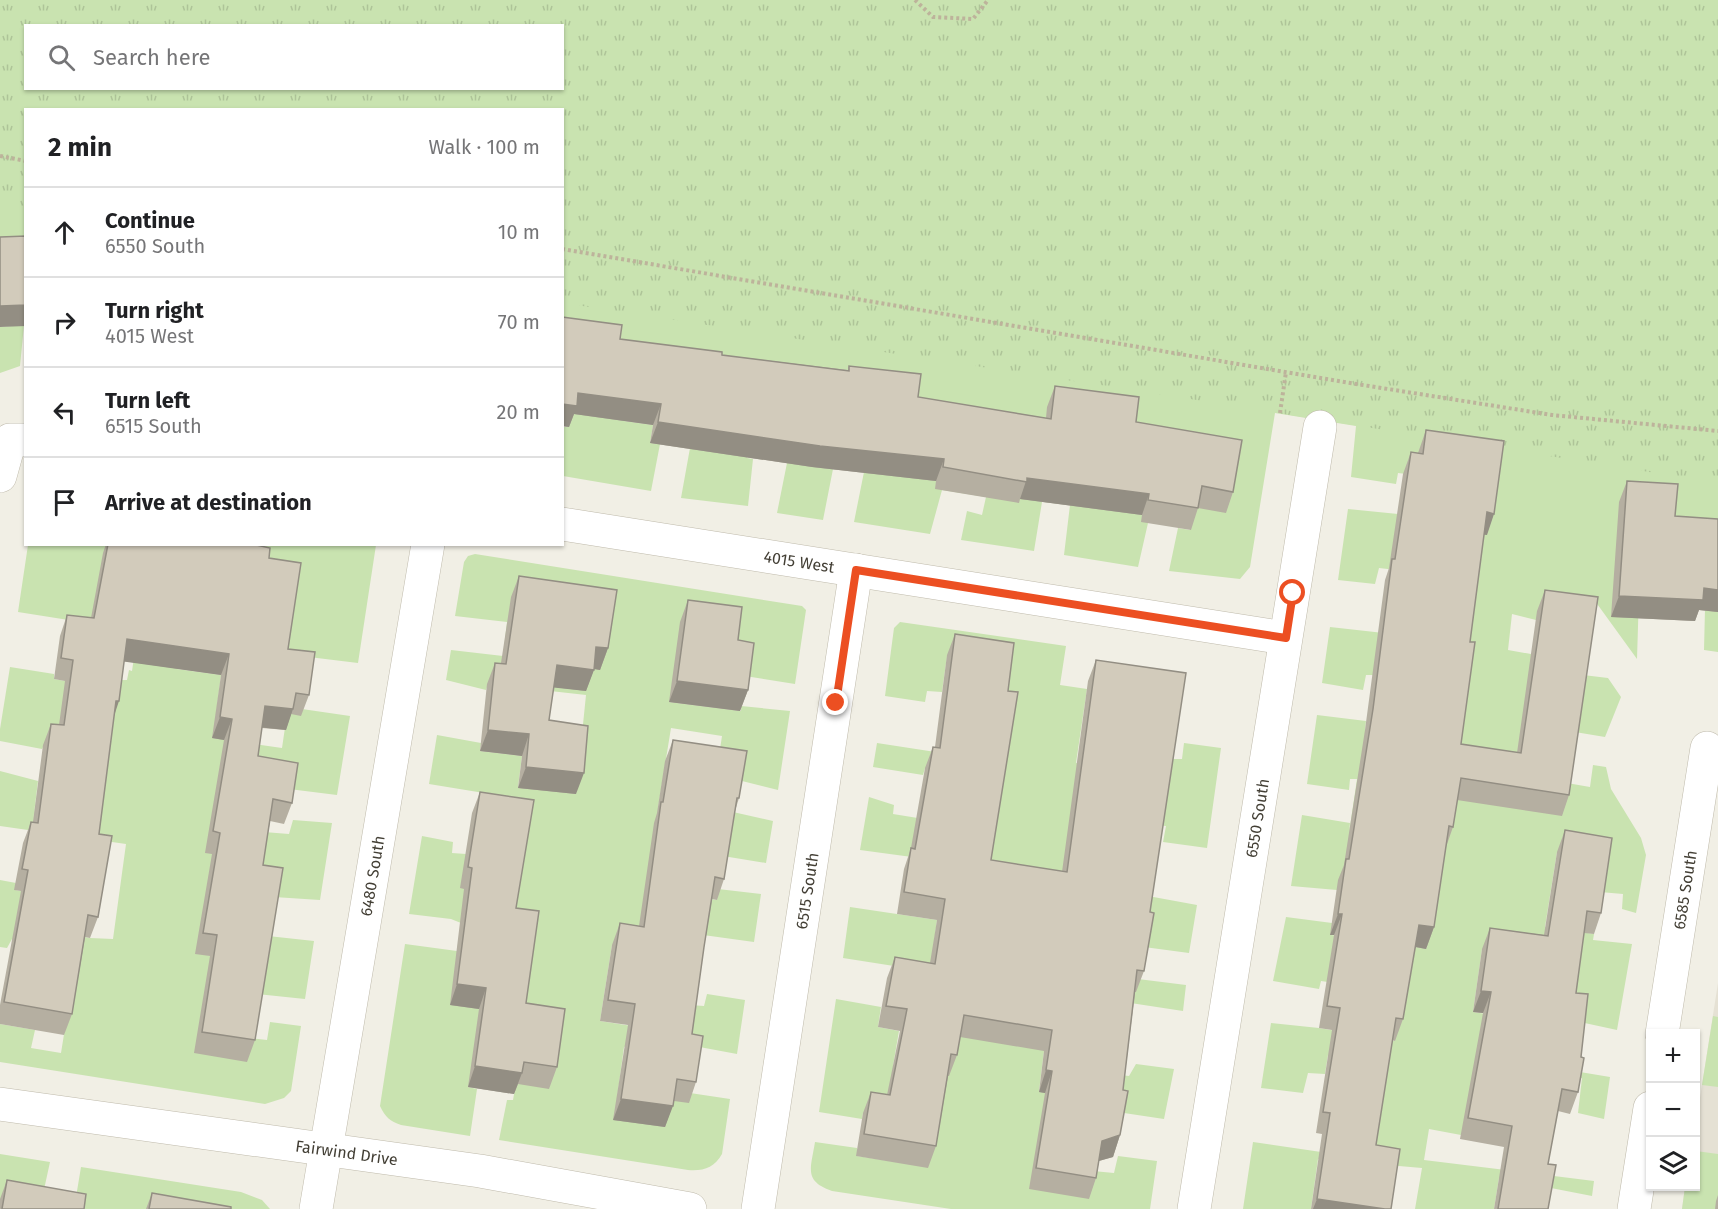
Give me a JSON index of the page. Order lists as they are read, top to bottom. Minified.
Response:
{"streets":{"street":["4015 West","6550 South","6480 South","6515 South","6585 South","Fairwind Drive"]},"crossings":[["4015 West","6550 South"],["4015 West","6515 South"],["6480 South","Fairwind Drive"]],"page":{"search":"Search here","heading":["2 min","Walk · 100 m"],"list":[["Continue","6550 South","10 m"],["Turn right","4015 West","70 m"],["Turn left","6515 South","20 m"],"Arrive at destination"],"map_buttons":["+","−"]}}
